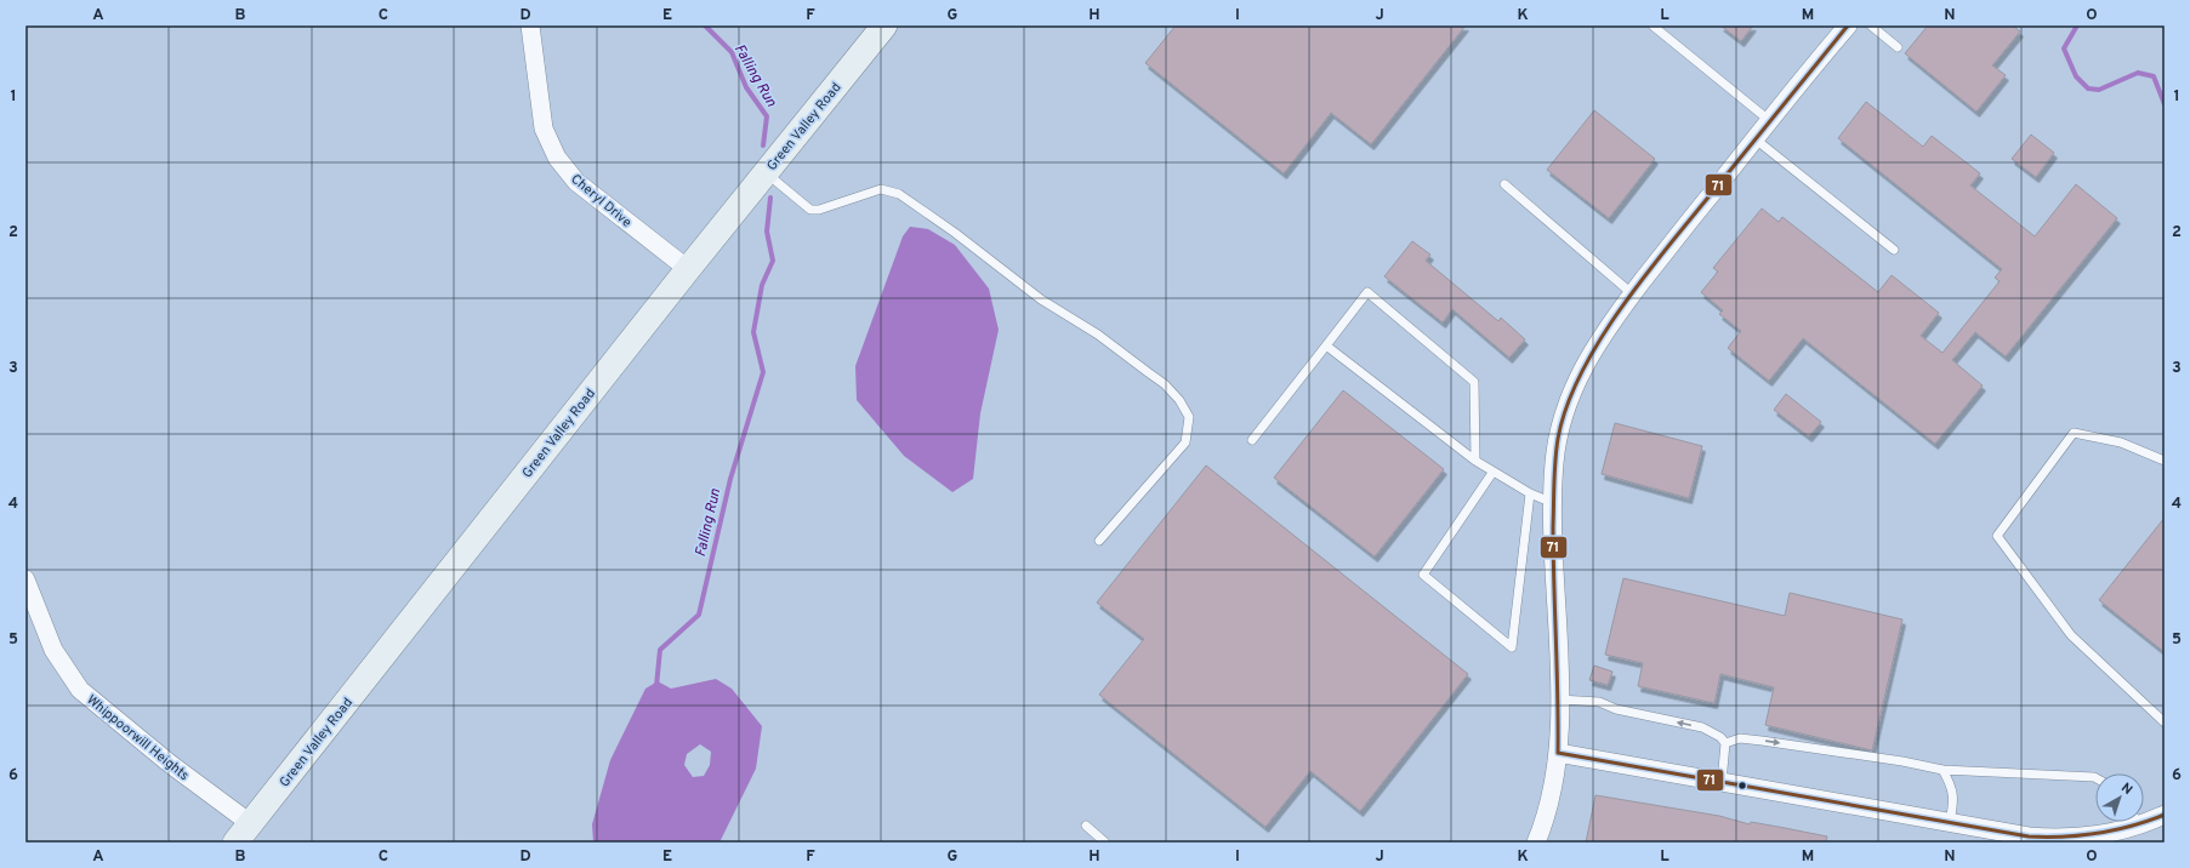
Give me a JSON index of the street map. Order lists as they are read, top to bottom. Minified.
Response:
{"streets":{"street":["Green Valley Road","Cheryl Drive","Whippoorwill Heights"]},"crossings":[["Green Valley Road","Cheryl Drive"],["Green Valley Road","Whippoorwill Heights"]],"water":["Falling Run"],"lines":["transit line 71"],"north":"top right","grid":{"columns":["A","B","C","D","E","F","G","H","I","J","K","L","M","N","O"],"rows":["1","2","3","4","5","6"]}}
